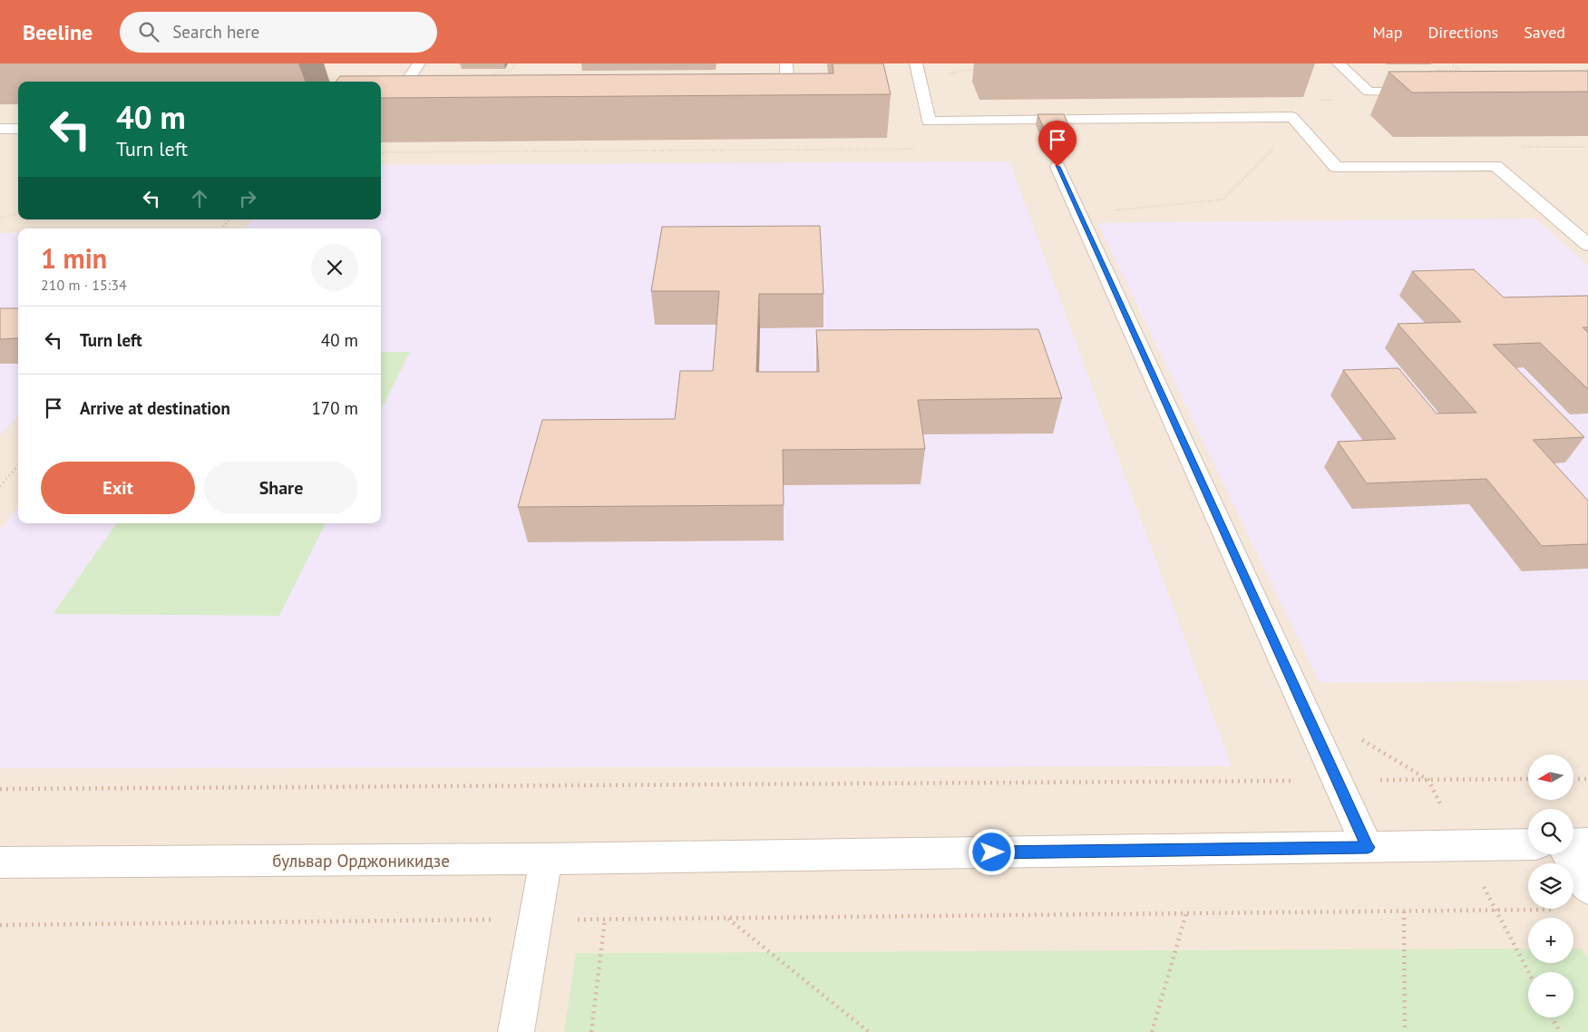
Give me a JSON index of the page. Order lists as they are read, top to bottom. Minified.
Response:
{"streets":{"street":["бульвар Орджоникидзе"]},"north":"left","page":{"header":"Beeline","search":"Search here","nav":["Map","Directions","Saved"],"turn":["40 m","Turn left"],"heading":["1 min","210 m · 15:34"],"list":[{"name":"Turn left","value":"40 m"},{"name":"Arrive at destination","value":"170 m"}],"buttons":["Exit","Share"],"map_buttons":["+","−"]}}
